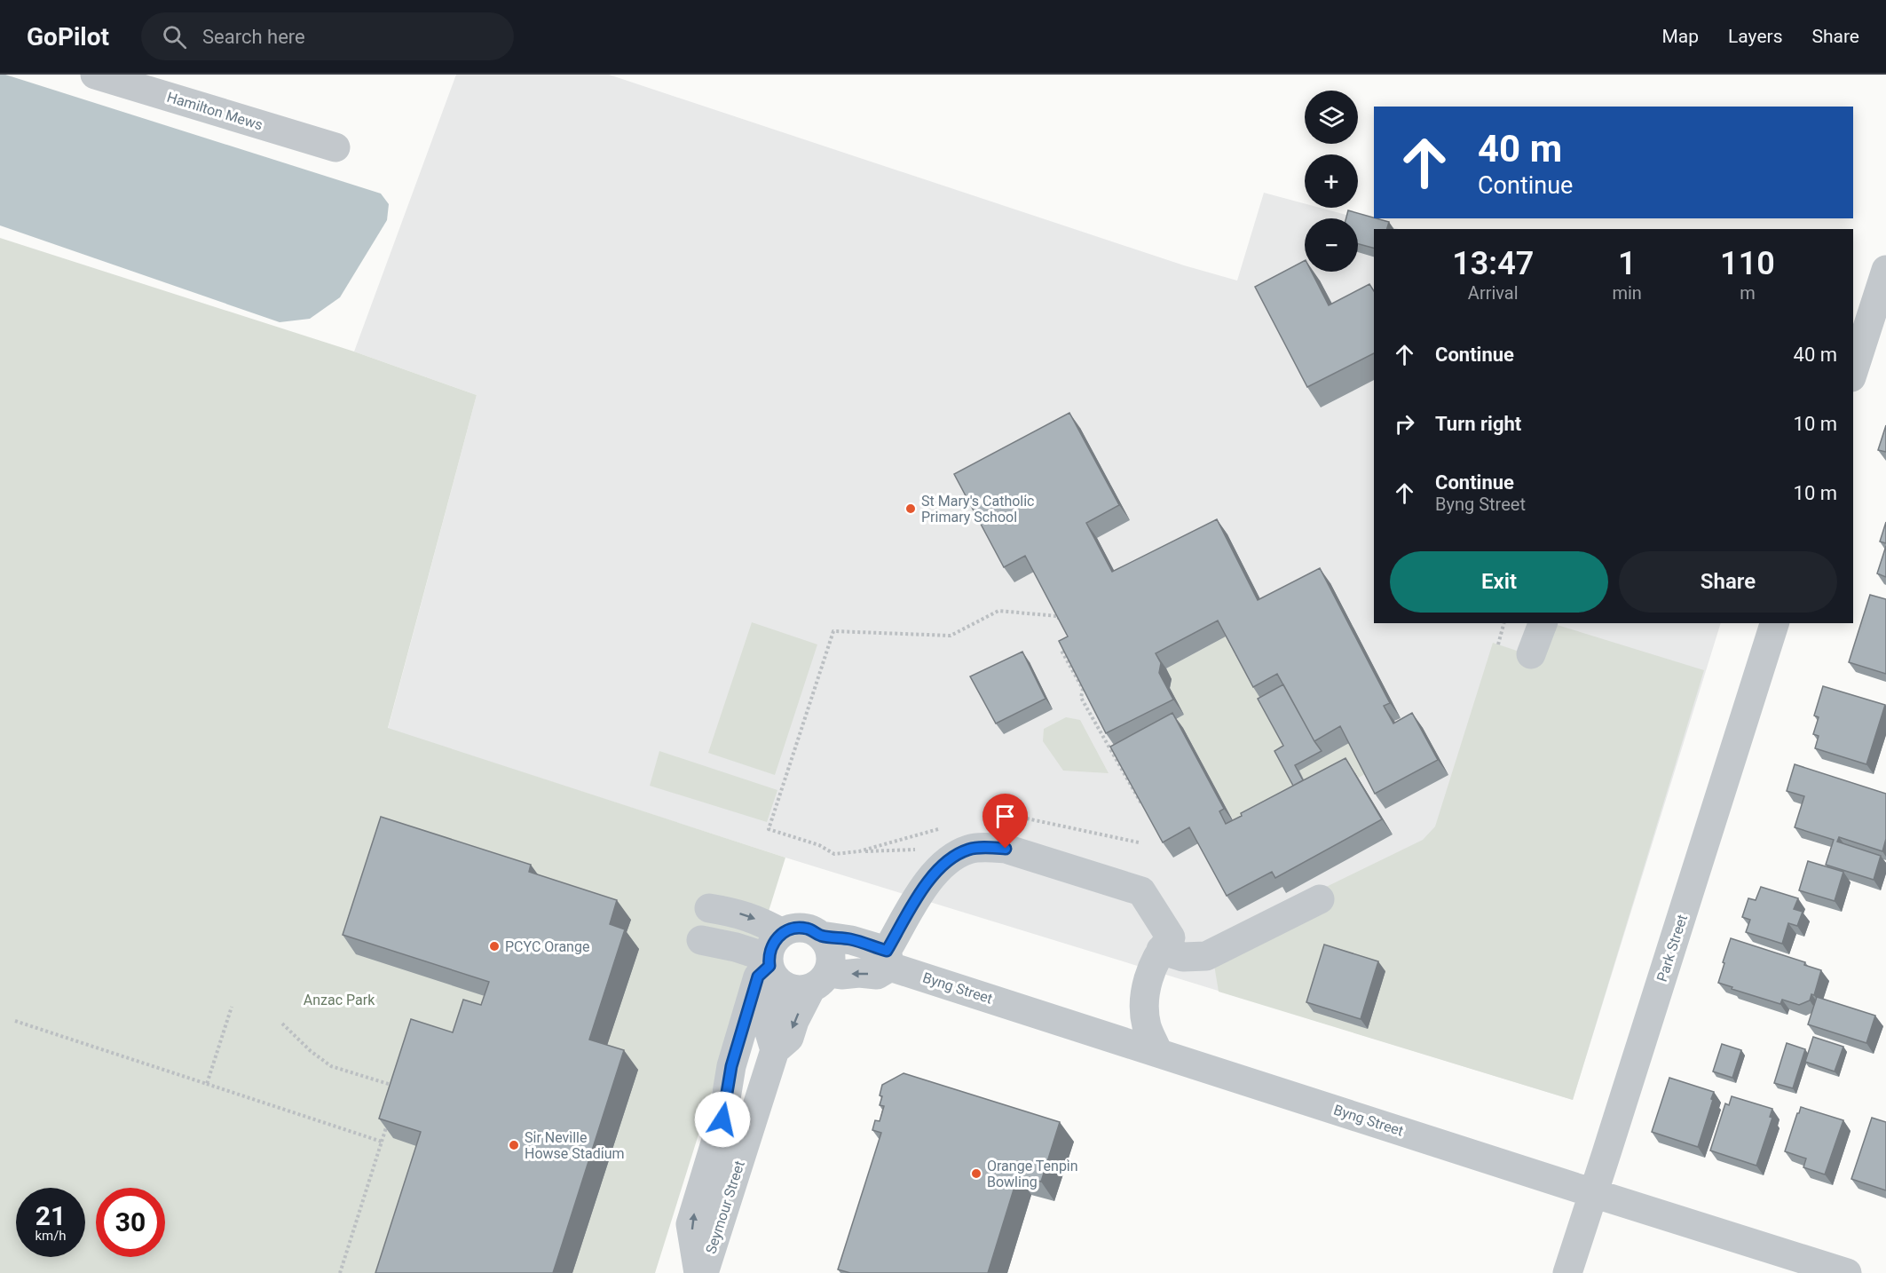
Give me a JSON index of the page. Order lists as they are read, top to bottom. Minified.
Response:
{"streets":{"street":["Hamilton Mews","Park Street","Byng Street","Seymour Street"]},"crossings":[["Park Street","Byng Street"],["Byng Street","Seymour Street"]],"parks":["Anzac Park"],"places":["St Mary's Catholic Primary School","PCYC Orange","Sir Neville Howse Stadium","Orange Tenpin Bowling"],"page":{"header":"GoPilot","search":"Search here","nav":["Map","Layers","Share"],"map_buttons":["+","−"],"turn":["40 m","Continue"],"eta":["13:47","Arrival","1","min","110","m"],"list":[{"name":"Continue","value":"40 m"},{"name":"Turn right","value":"10 m"},{"name":"Continue","note":"Byng Street","value":"10 m"}],"buttons":["Exit","Share"],"speed":"21 km/h","limit":"30"}}
